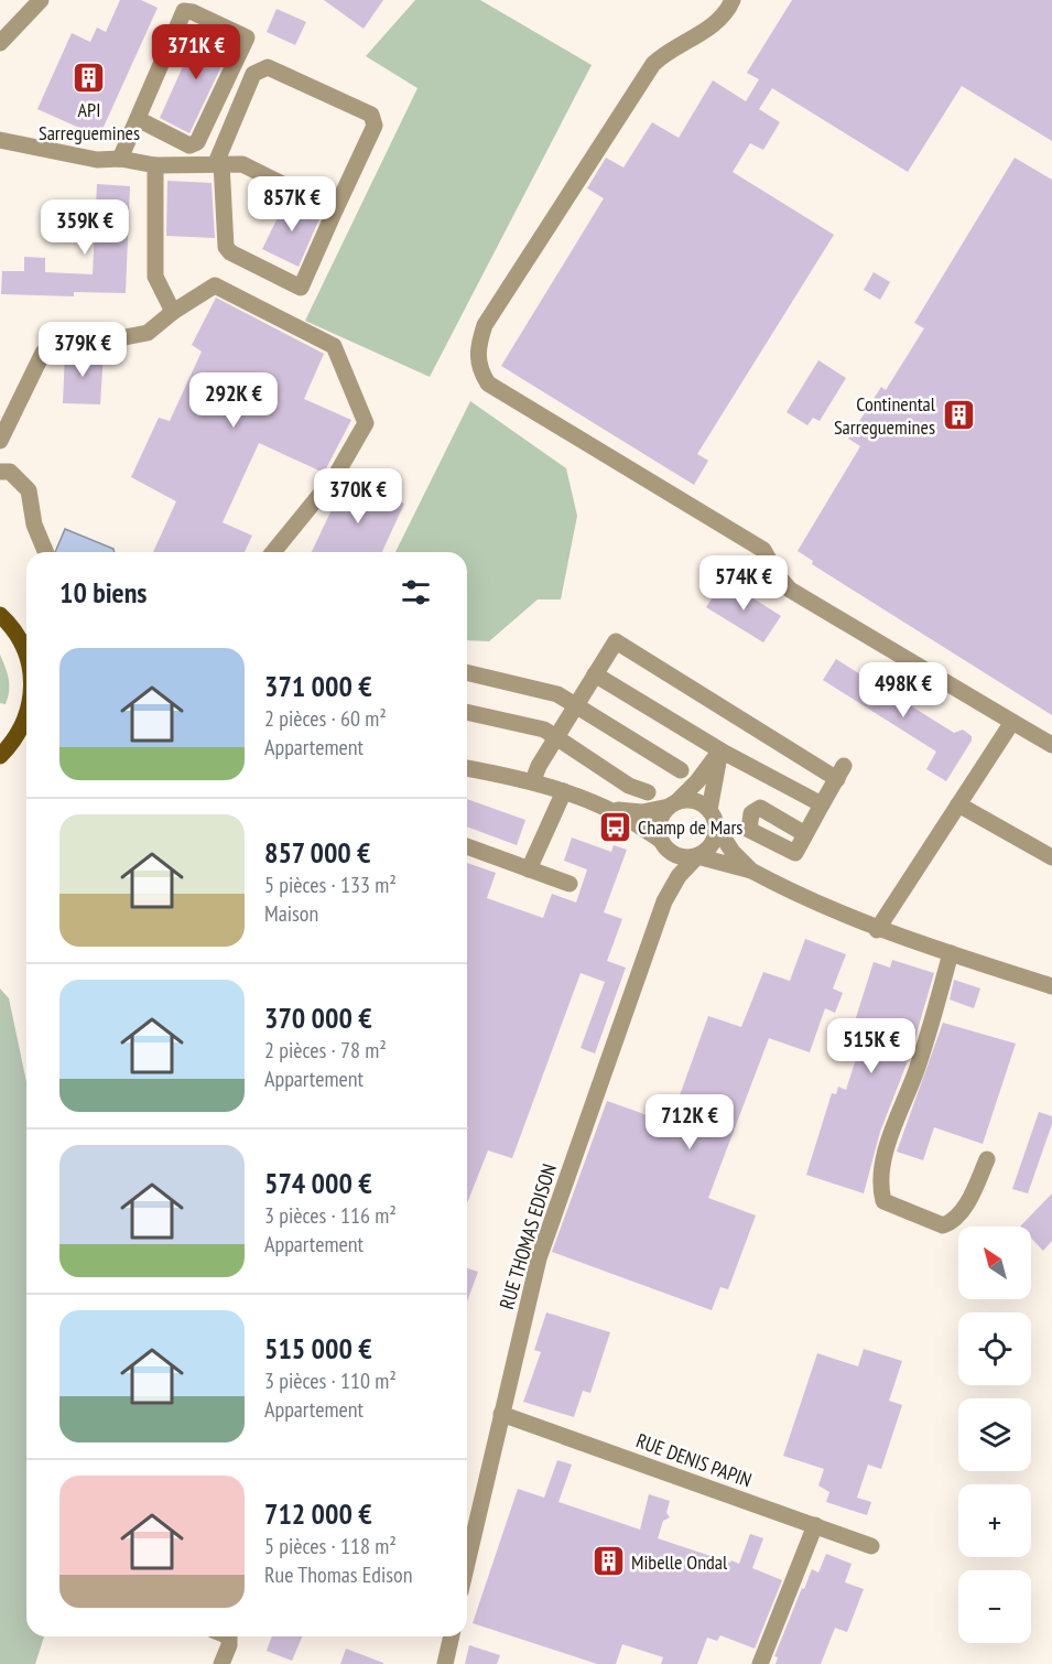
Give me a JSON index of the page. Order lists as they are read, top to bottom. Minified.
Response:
{"streets":{"street":["RUE THOMAS EDISON","RUE DENIS PAPIN"]},"crossings":[["RUE THOMAS EDISON","RUE DENIS PAPIN"]],"places":{"building":["API Sarreguemines","Continental Sarreguemines","Mibelle Ondal"],"bus stop":["Champ de Mars"]},"north":"top left","page":{"price":["371K €","857K €","359K €","379K €","292K €","370K €","574K €","498K €","515K €","712K €"],"heading":"10 biens","list":[{"name":"371 000 €","note":"2 pièces · 60 m² · Appartement"},{"name":"857 000 €","note":"5 pièces · 133 m² · Maison"},{"name":"370 000 €","note":"2 pièces · 78 m² · Appartement"},{"name":"574 000 €","note":"3 pièces · 116 m² · Appartement"},{"name":"515 000 €","note":"3 pièces · 110 m² · Appartement"},{"name":"712 000 €","note":"5 pièces · 118 m² · Rue Thomas Edison"}],"map_buttons":["+","−"]}}
